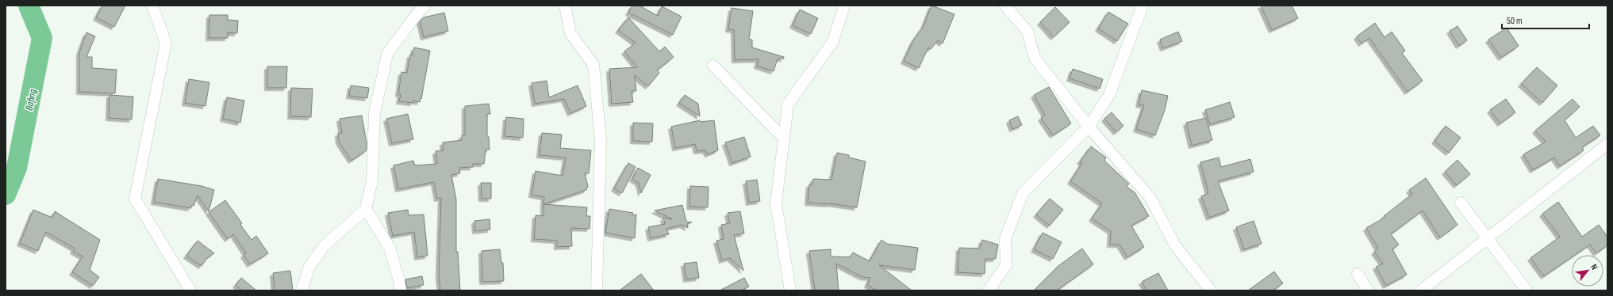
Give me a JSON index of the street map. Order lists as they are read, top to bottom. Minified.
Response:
{"water":["Bafing"],"scale_bar":"50 m","north":"top right"}
